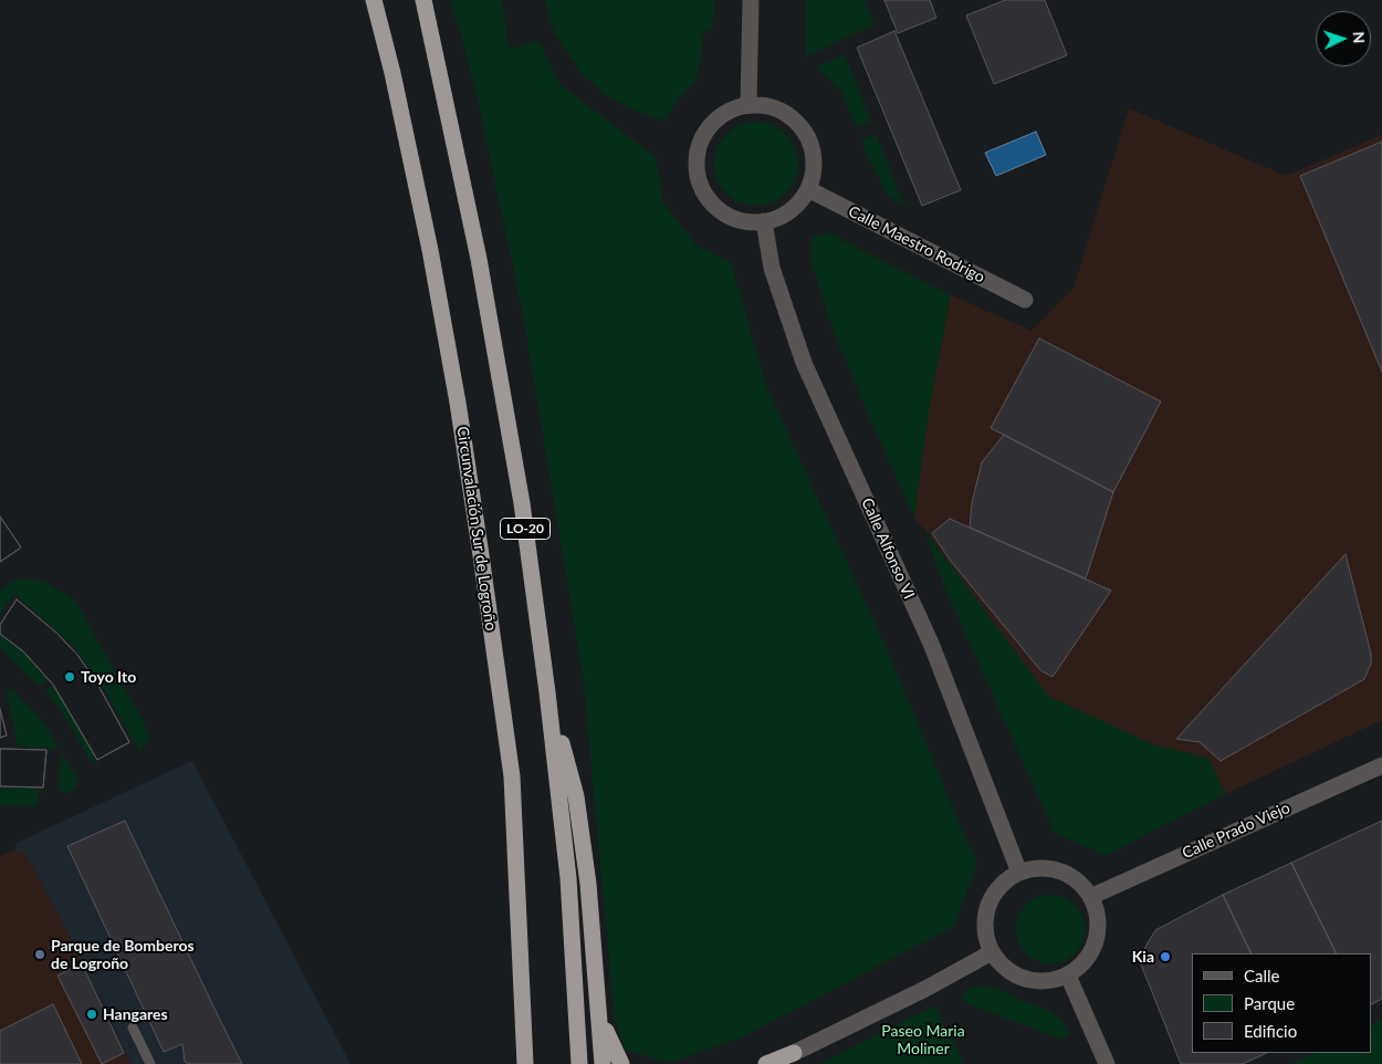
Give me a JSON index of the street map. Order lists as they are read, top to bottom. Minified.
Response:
{"streets":{"highway":["Circunvalación Sur de Logroño","LO-20"],"street":["Calle Maestro Rodrigo","Calle Alfonso VI","Calle Prado Viejo"]},"crossings":[["Calle Maestro Rodrigo","Calle Alfonso VI"],["Calle Alfonso VI","Calle Prado Viejo"]],"parks":["Paseo Maria Moliner"],"places":["Toyo Ito","Parque de Bomberos de Logroño","Kia","Hangares"],"legend":["Calle","Parque","Edificio"],"north":"right"}
